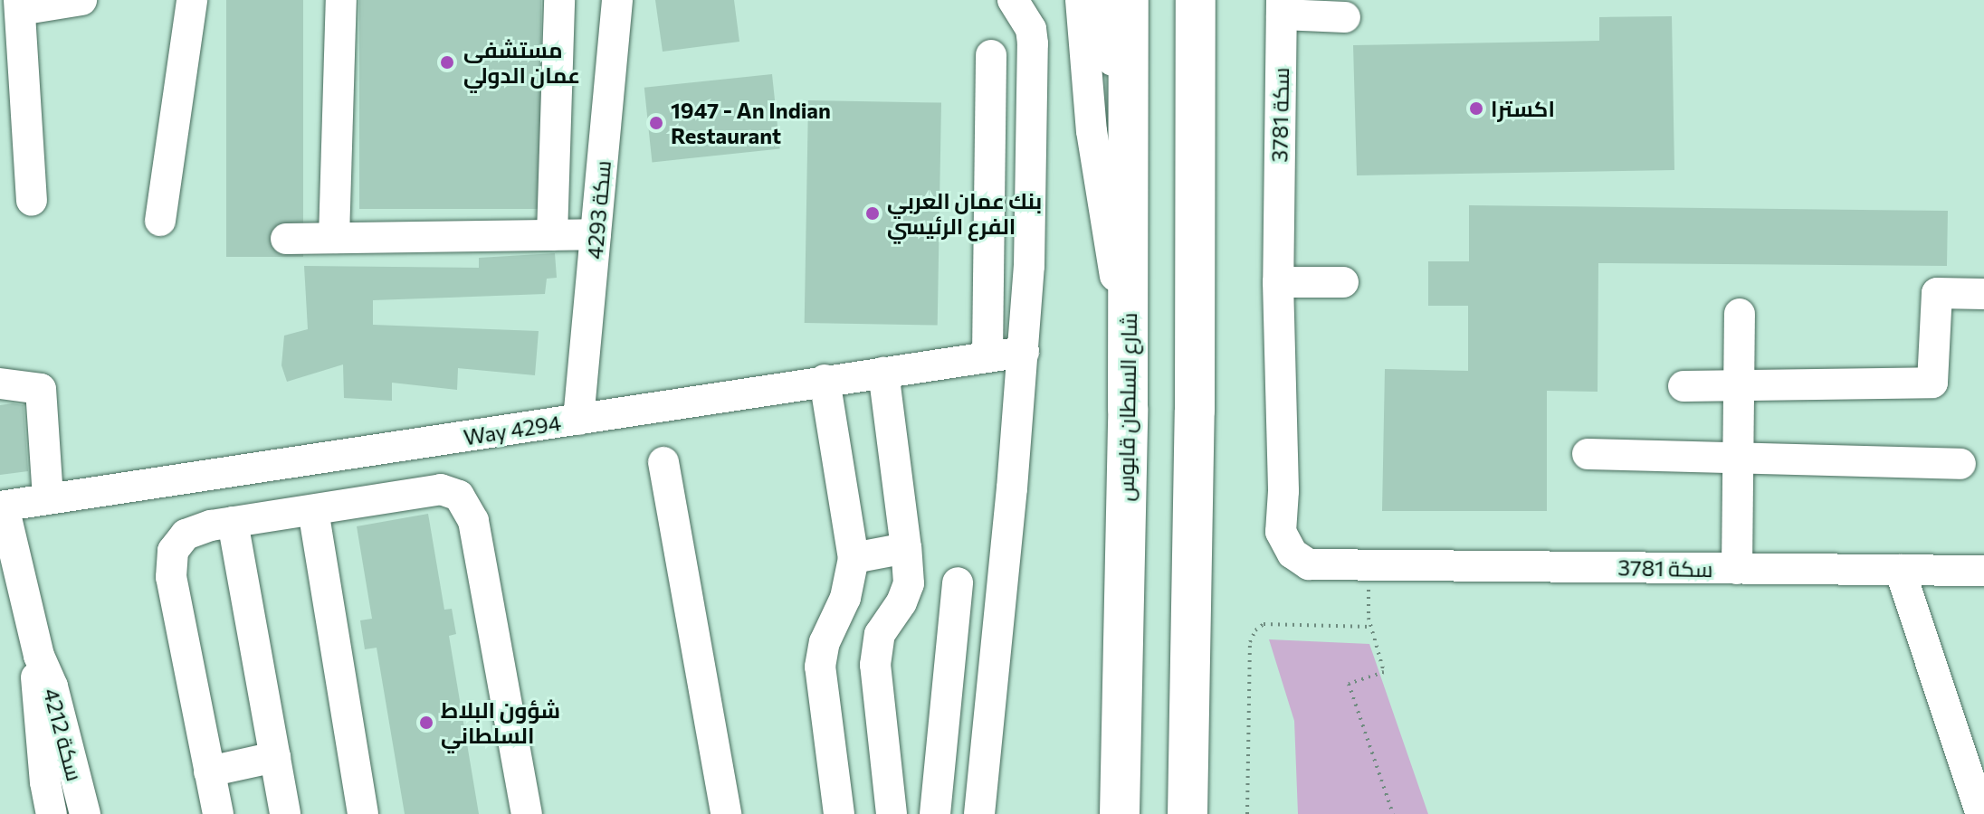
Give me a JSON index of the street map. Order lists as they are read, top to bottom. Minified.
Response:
{"streets":{"highway":["شارع السلطان قابوس"],"street":["سكة 3781","سكة 4293","Way 4294","سكة 4212"]},"crossings":[["سكة 4293","Way 4294"],["Way 4294","سكة 4212"]],"places":["مستشفى عمان الدولي","اكسترا","1947 - An Indian Restaurant","بنك عمان العربي الفرع الرئيسي","شؤون البلاط السلطاني"]}
